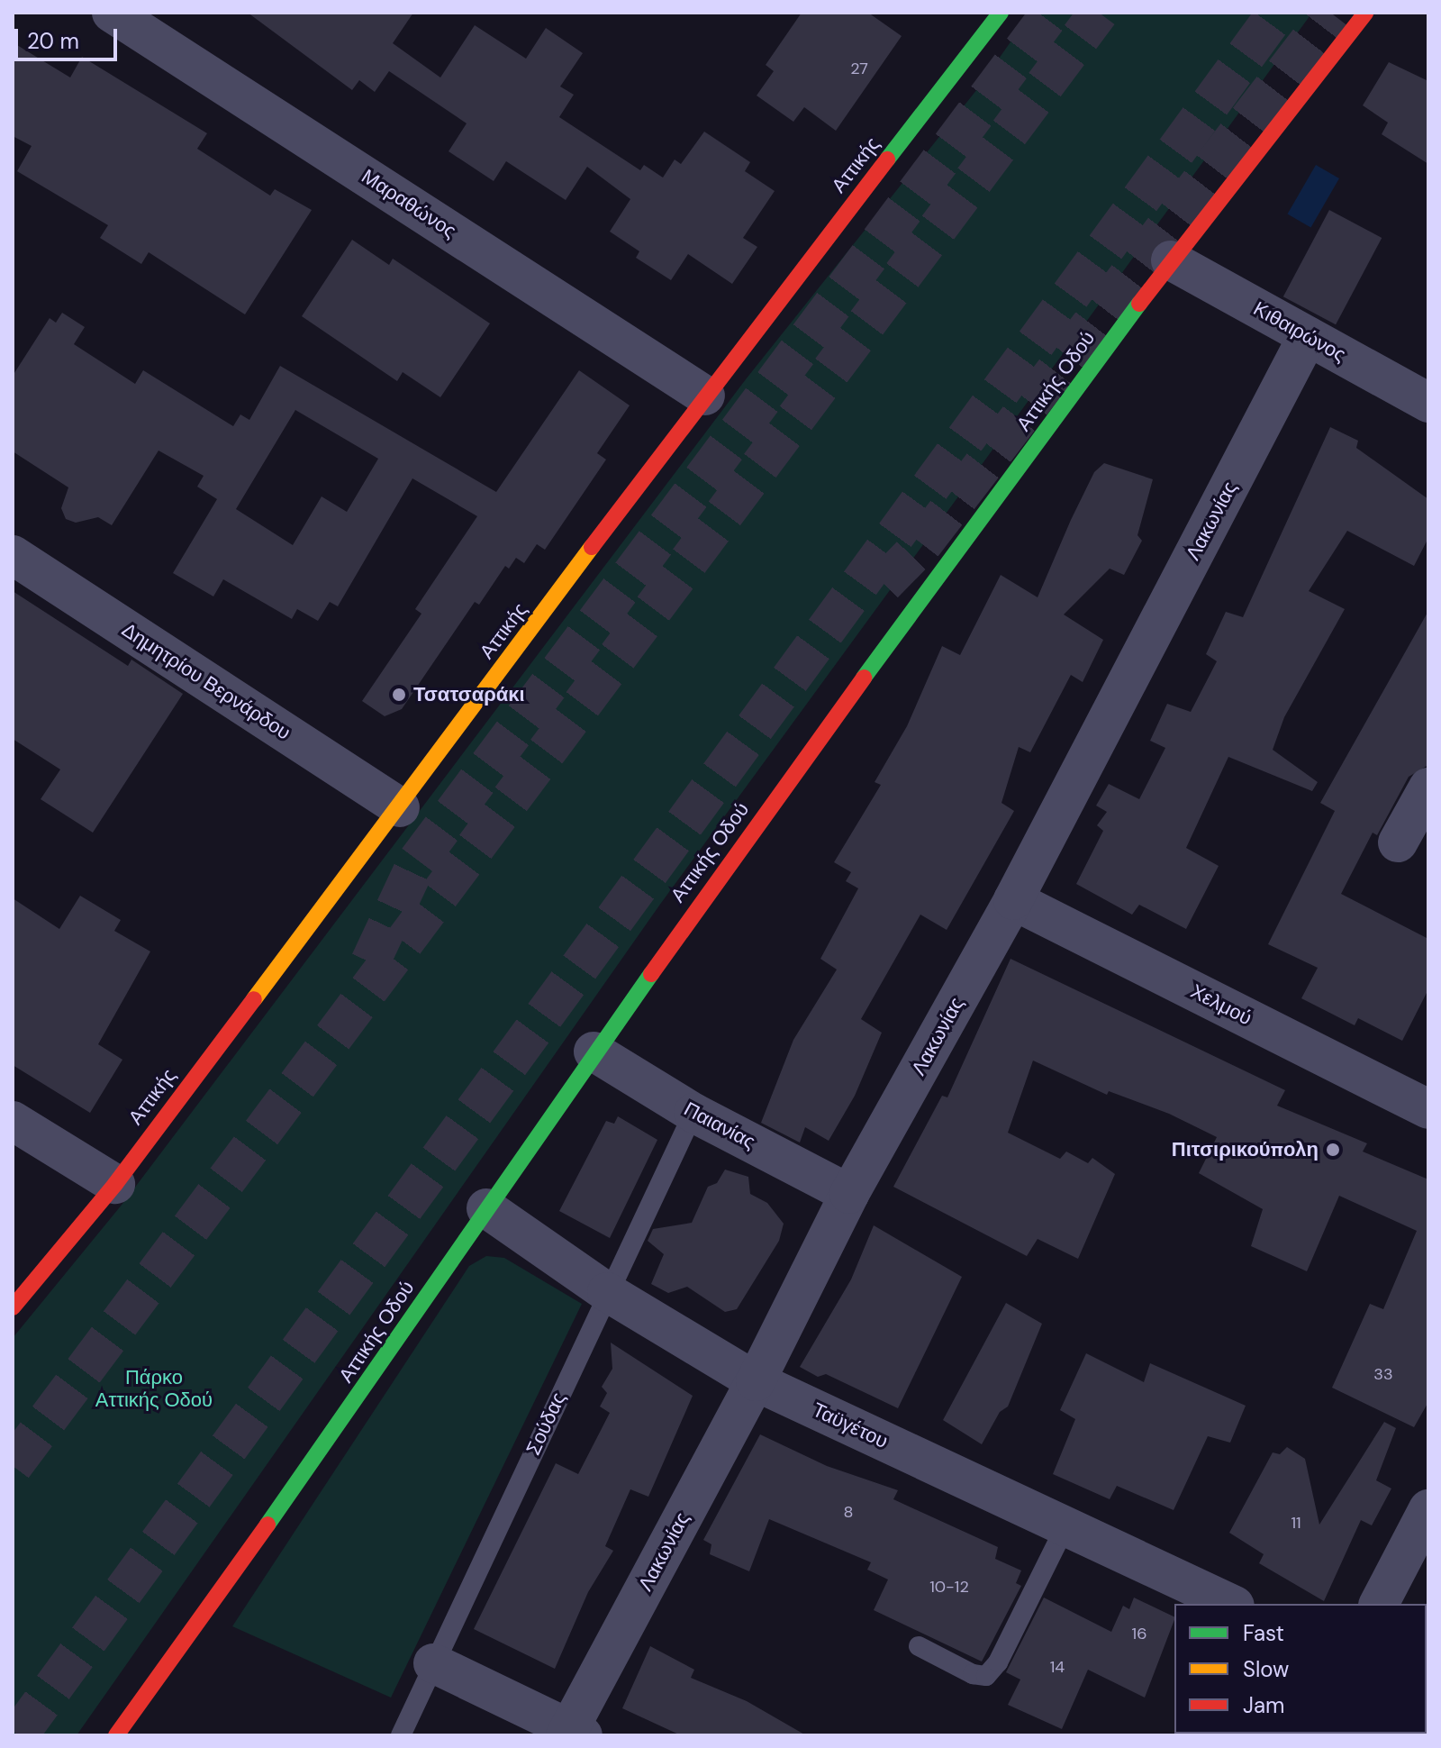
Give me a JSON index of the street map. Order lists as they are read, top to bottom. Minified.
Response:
{"streets":{"main road":["Αττικής","Αττικής Οδού"],"street":["Μαραθώνος","Κιθαιρώνος","Λακωνίας","Δημητρίου Βερνάρδου","Χελμού","Παιανίας","Ταϋγέτου"],"lane":["Σούδας"]},"crossings":[["Αττικής","Μαραθώνος"],["Αττικής","Δημητρίου Βερνάρδου"],["Κιθαιρώνος","Αττικής Οδού"],["Κιθαιρώνος","Λακωνίας"],["Αττικής Οδού","Παιανίας"],["Αττικής Οδού","Ταϋγέτου"],["Λακωνίας","Χελμού"],["Λακωνίας","Παιανίας"],["Λακωνίας","Ταϋγέτου"],["Παιανίας","Σούδας"],["Σούδας","Ταϋγέτου"]],"parks":["Πάρκο Αττικής Οδού"],"places":["Τσατσαράκι","Πιτσιρικούπολη"],"house_numbers":["27","33","8","11","10-12","16","14"],"legend":["Fast","Slow","Jam"],"scale_bar":"20 m"}
